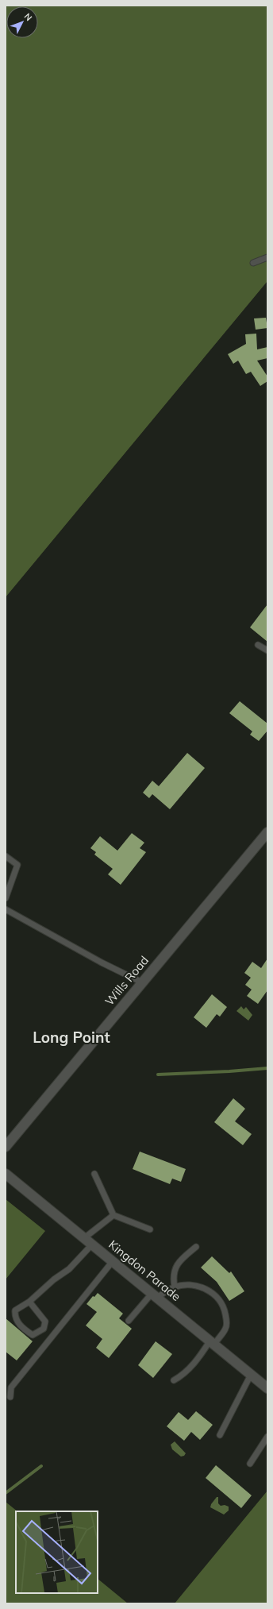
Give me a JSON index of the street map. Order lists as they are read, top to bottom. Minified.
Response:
{"streets":{"street":["Wills Road","Kingdon Parade"]},"districts":["Long Point"],"north":"top right"}
